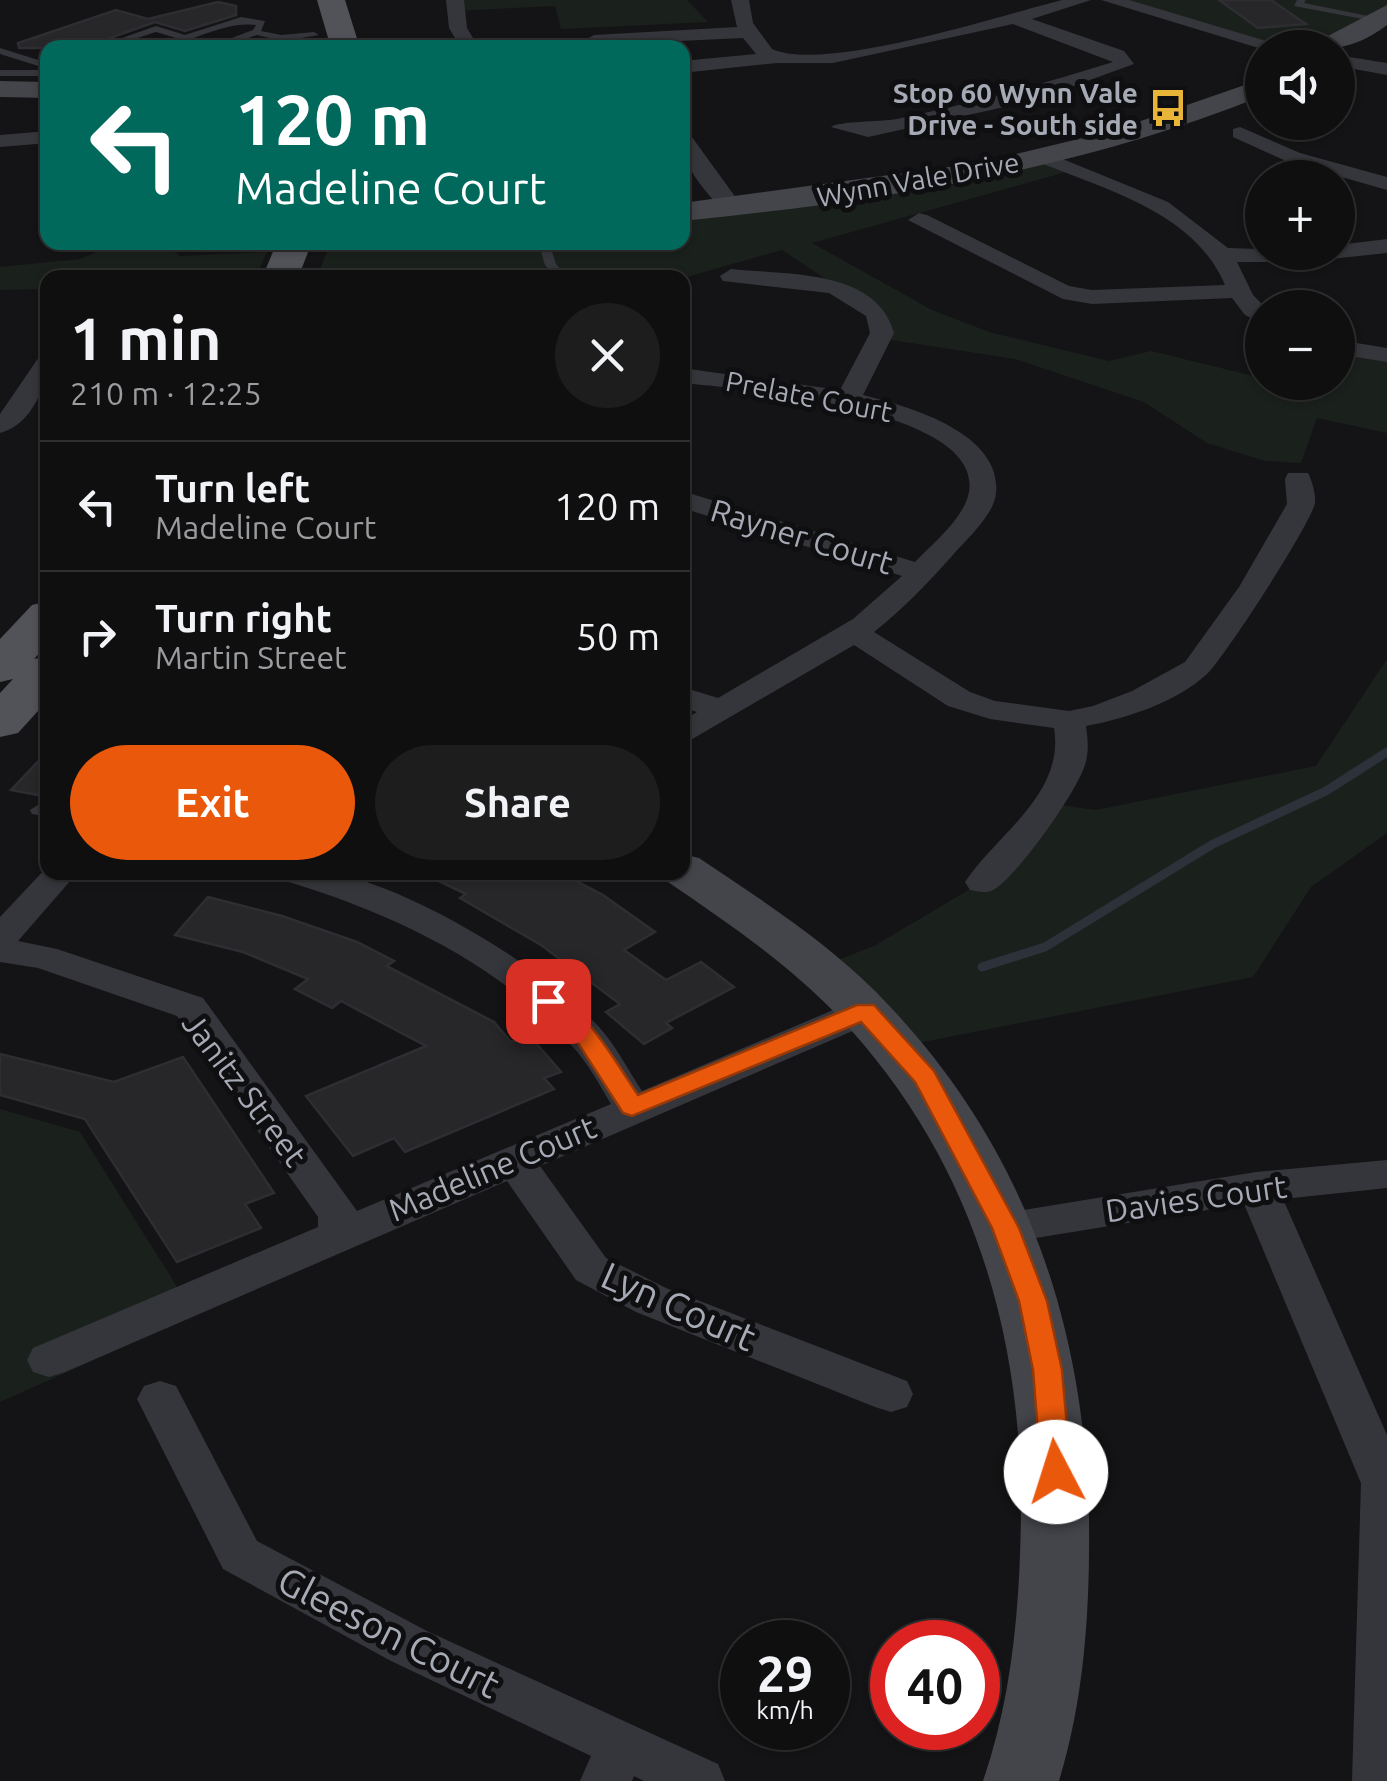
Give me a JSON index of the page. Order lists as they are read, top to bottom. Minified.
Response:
{"streets":{"main road":["Wynn Vale Drive"],"street":["Prelate Court","Rayner Court","Janitz Street","Madeline Court","Davies Court","Lyn Court","Gleeson Court"]},"crossings":[["Prelate Court","Rayner Court"],["Janitz Street","Madeline Court"],["Madeline Court","Lyn Court"]],"places":{"bus stop":["Stop 60 Wynn Vale Drive - South side"]},"page":{"map_buttons":["+","−"],"turn":["120 m","Madeline Court"],"heading":["1 min","210 m · 12:25"],"list":[{"name":"Turn left","note":"Madeline Court","value":"120 m"},{"name":"Turn right","note":"Martin Street","value":"50 m"}],"buttons":["Exit","Share"],"speed":"29 km/h","limit":"40"}}
